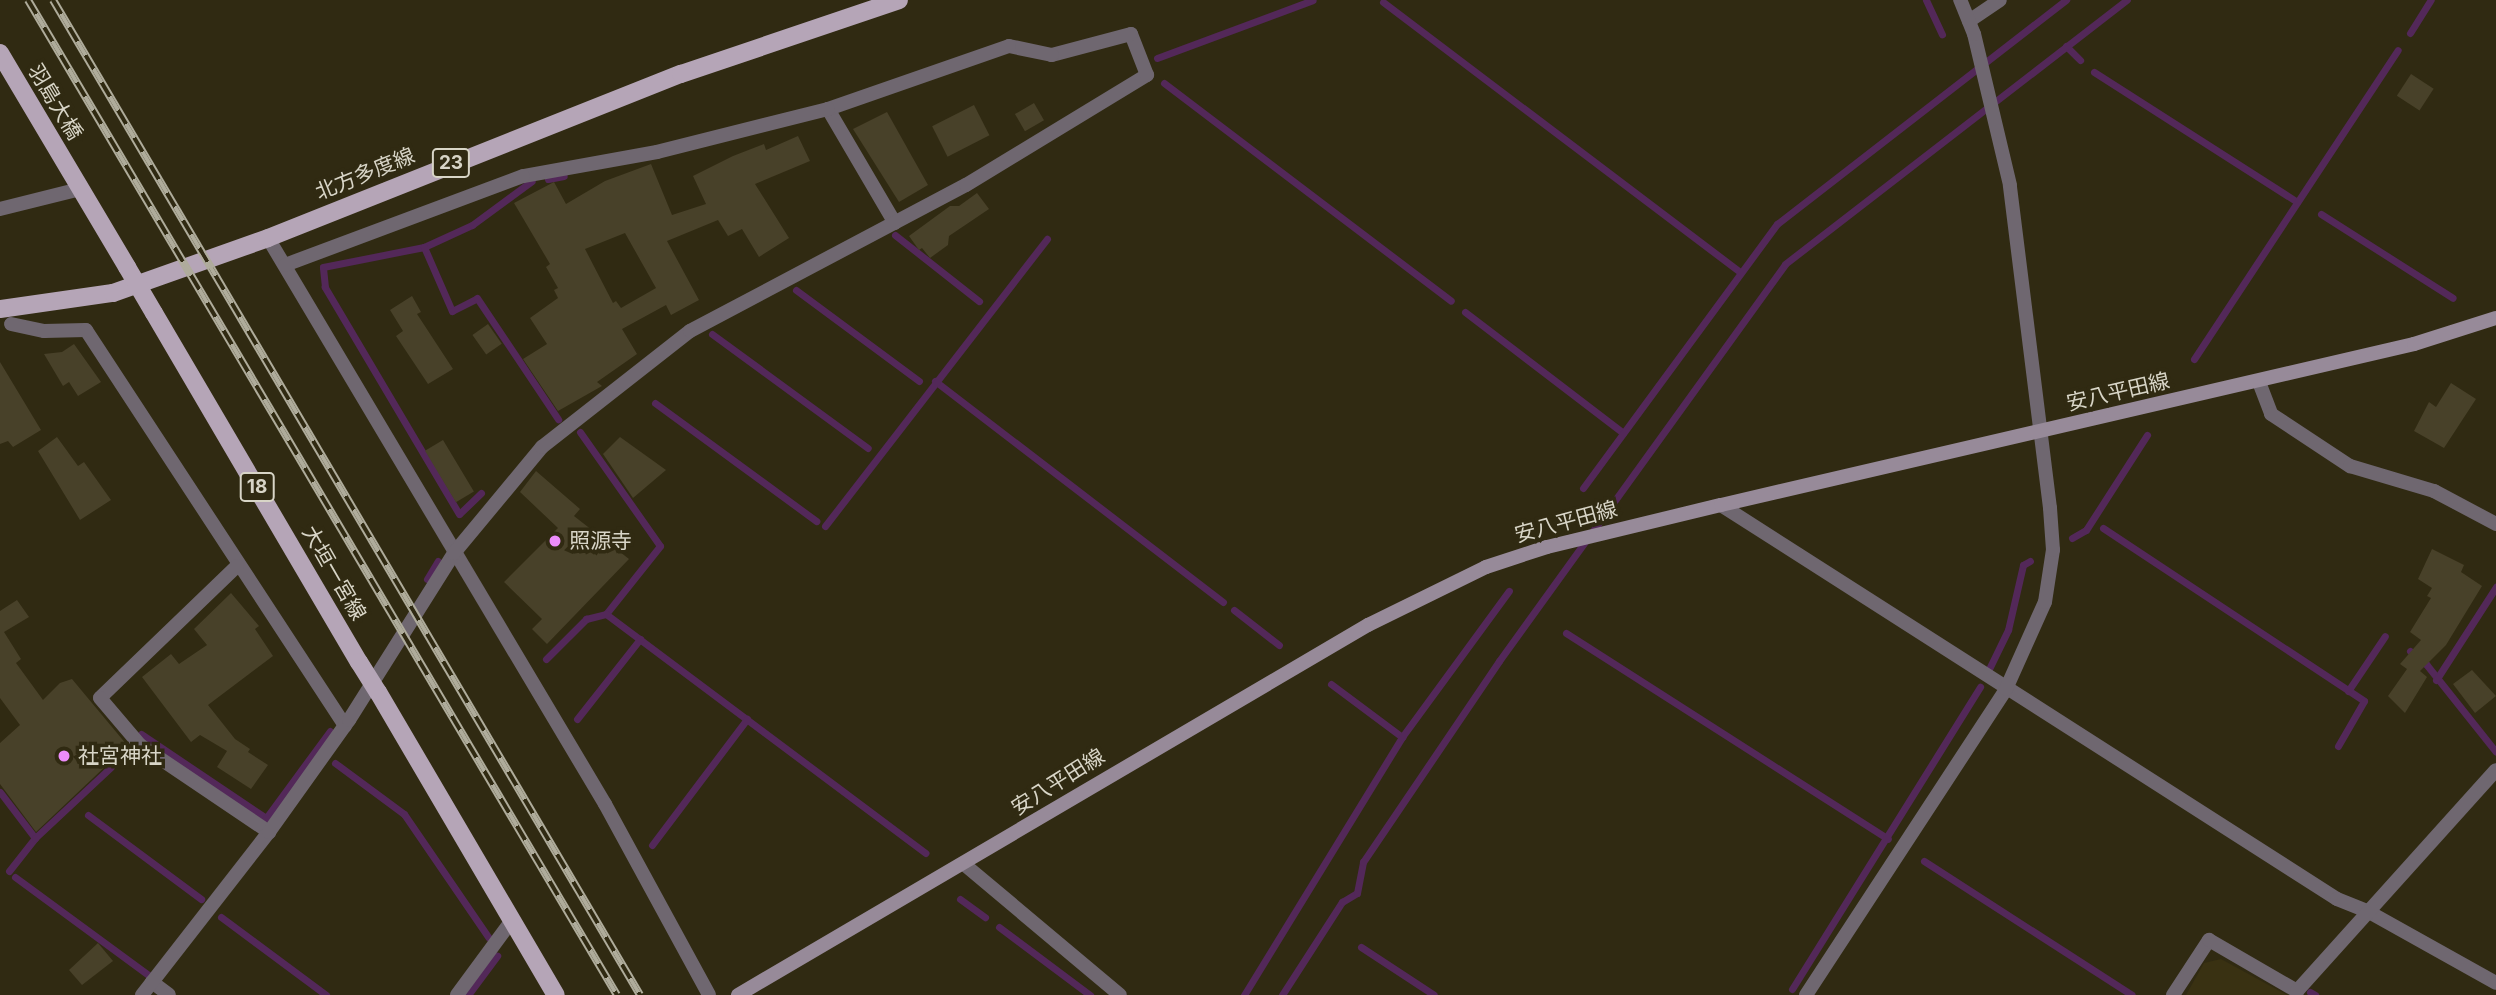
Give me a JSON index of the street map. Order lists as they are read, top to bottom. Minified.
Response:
{"streets":{"main road":["羽島大橋","23","北方多度線","安八平田線","18","大垣一宮線"]},"crossings":[["羽島大橋","大垣一宮線"]],"places":["照源寺","社宮神社"]}
